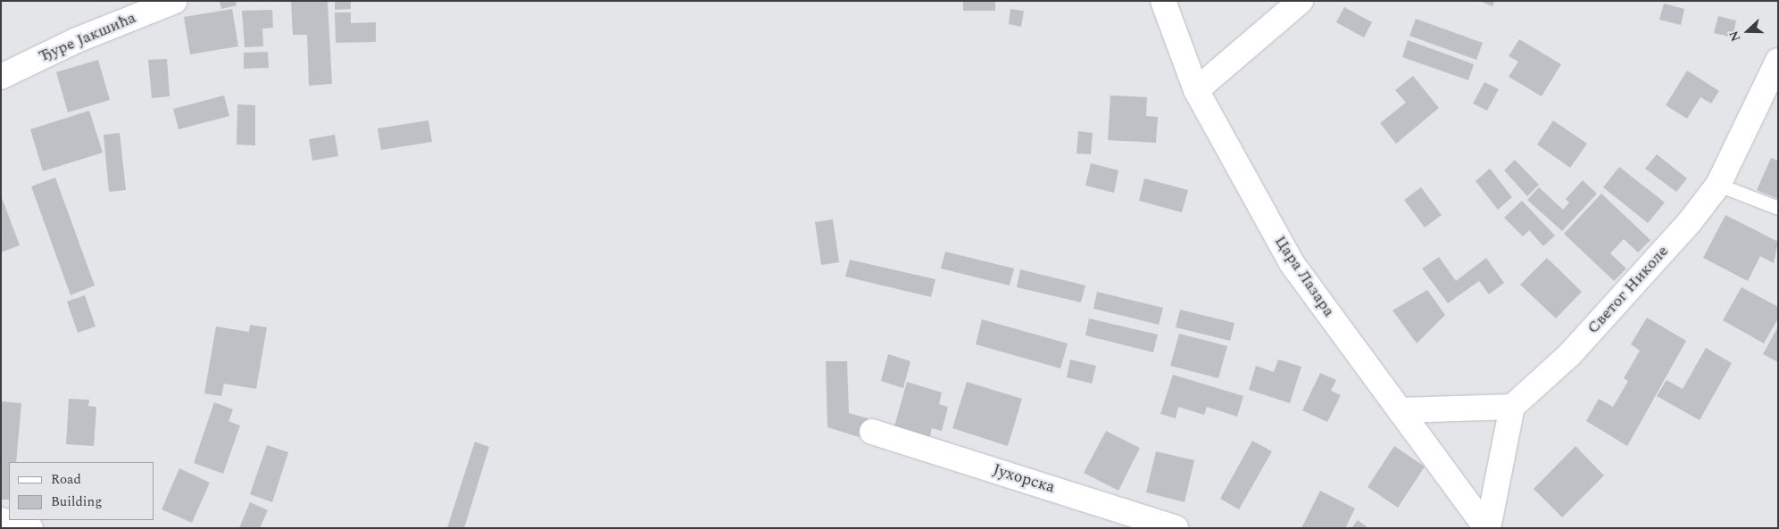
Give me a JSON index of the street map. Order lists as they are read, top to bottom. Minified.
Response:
{"streets":{"street":["Ђуре Јакшића","Цара Лазара","Светог Николе","Јухорска"]},"legend":["Road","Building"],"north":"left"}
